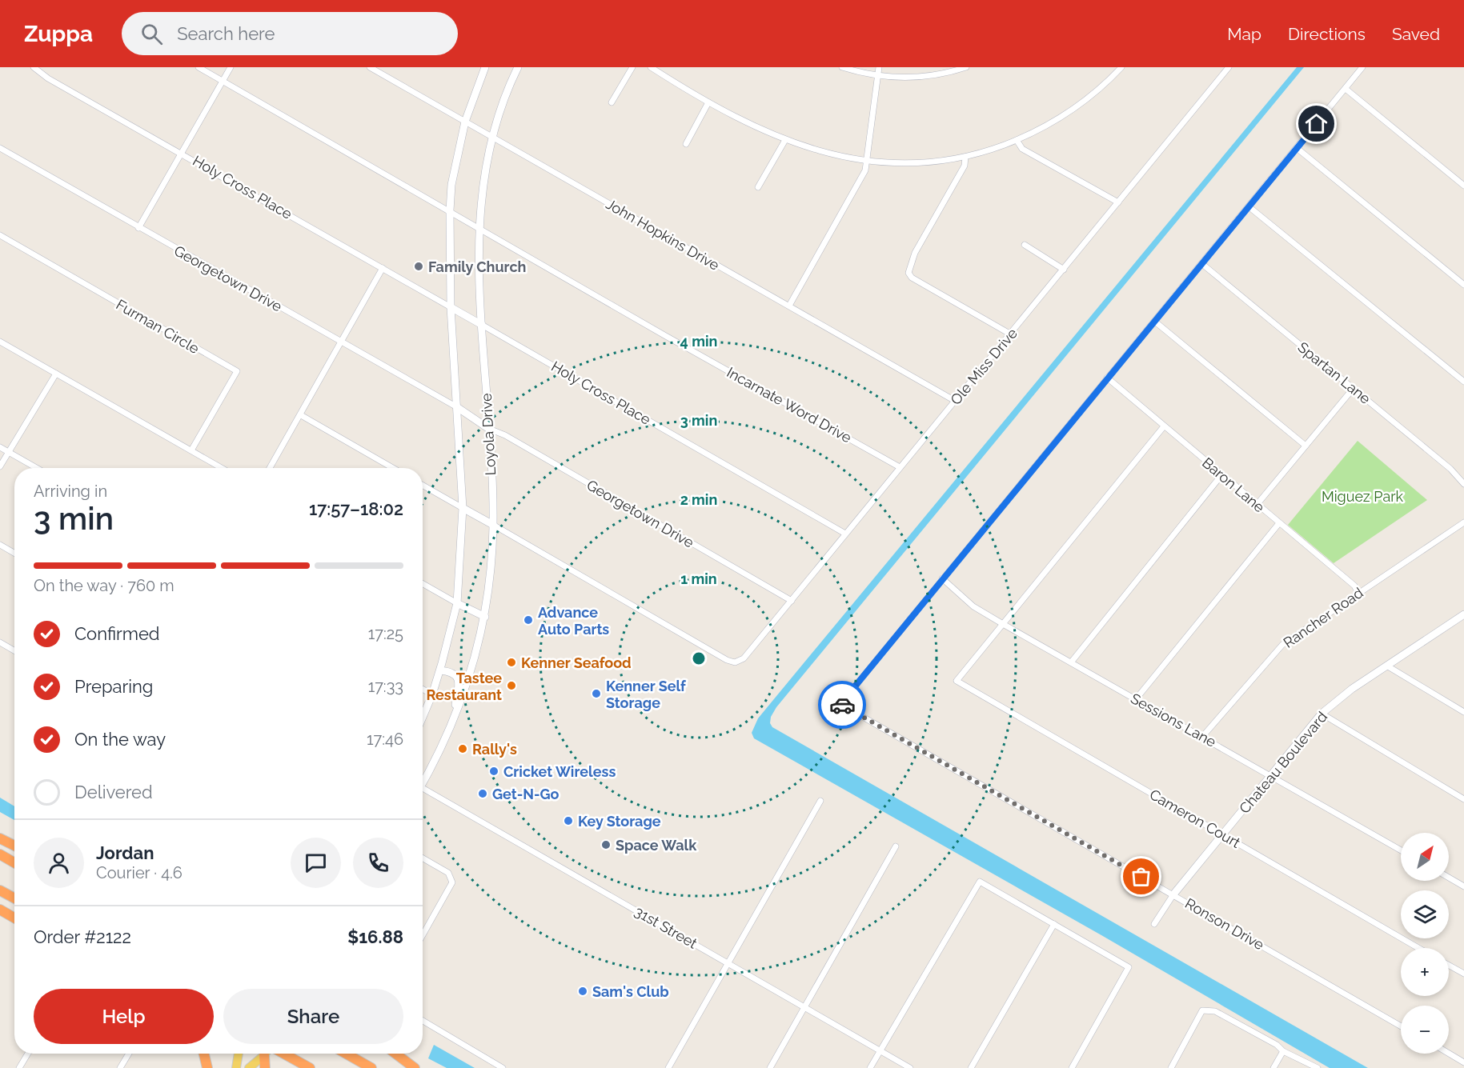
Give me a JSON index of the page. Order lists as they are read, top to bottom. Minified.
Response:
{"streets":{"main road":["Loyola Drive","Chateau Boulevard"],"street":["Holy Cross Place","John Hopkins Drive","Georgetown Drive","Furman Circle","Ole Miss Drive","Spartan Lane","Incarnate Word Drive","Baron Lane","Rancher Road","Sessions Lane","Cameron Court","Ronson Drive","31st Street"]},"crossings":[["Holy Cross Place","Ole Miss Drive"],["Holy Cross Place","Loyola Drive"],["John Hopkins Drive","Ole Miss Drive"],["John Hopkins Drive","Loyola Drive"],["Georgetown Drive","Ole Miss Drive"],["Georgetown Drive","Loyola Drive"],["Ole Miss Drive","Incarnate Word Drive"],["Ole Miss Drive","Loyola Drive"],["Incarnate Word Drive","Loyola Drive"],["Baron Lane","Rancher Road"],["Rancher Road","Sessions Lane"],["Sessions Lane","Chateau Boulevard"],["Sessions Lane","Cameron Court"],["Sessions Lane","Ronson Drive"],["Chateau Boulevard","Cameron Court"],["Chateau Boulevard","Ronson Drive"]],"parks":["Miguez Park"],"places":["Family Church","Advance Auto Parts","Kenner Seafood","Tastee Restaurant","Kenner Self Storage","Rally's","Cricket Wireless","Get-N-Go","Key Storage","Space Walk","Sam's Club"],"north":"top right","page":{"header":"Zuppa","search":"Search here","nav":["Map","Directions","Saved"],"heading":["3 min","Arriving in","17:57–18:02"],"panel":["Jordan","Courier · 4.6","Order #2122","$16.88"],"bar":"On the way · 760 m","list":[["Confirmed","17:25"],["Preparing","17:33"],["On the way","17:46"],"Delivered"],"map_buttons":["+","−"],"buttons":["Help","Share"]},"rings":["4 min","3 min","2 min","1 min"]}
